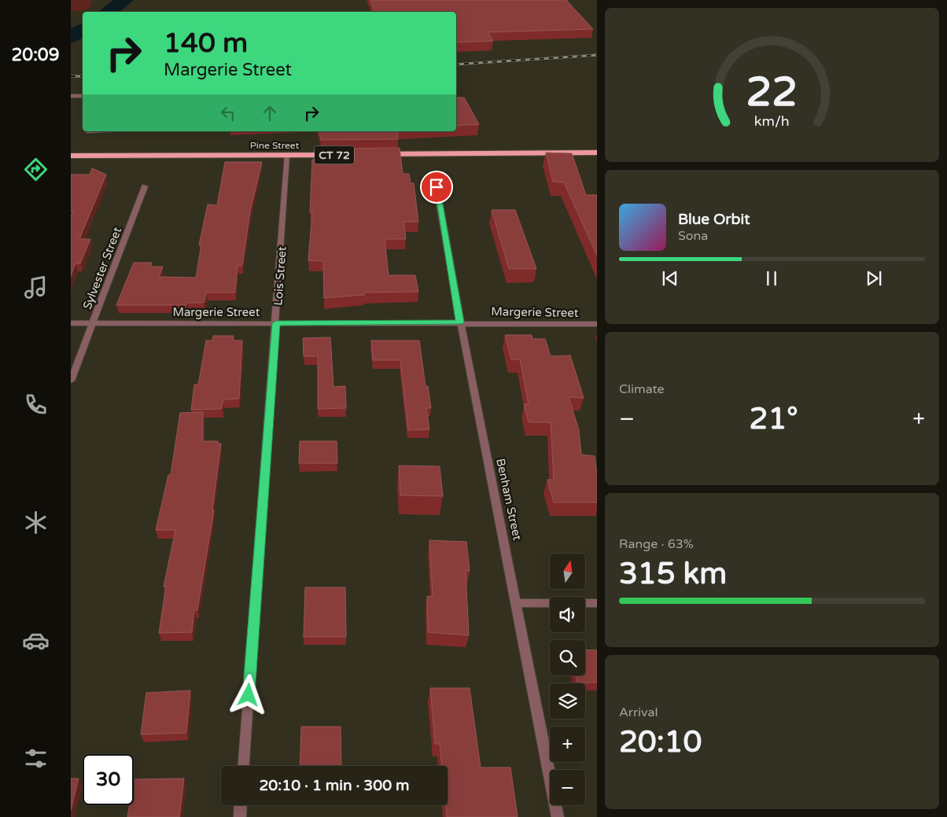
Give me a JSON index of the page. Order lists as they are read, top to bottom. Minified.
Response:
{"streets":{"highway":["Pine Street","CT 72"],"street":["Sylvester Street","Lois Street","Margerie Street","Benham Street"]},"crossings":[["Pine Street","Lois Street"],["Sylvester Street","Margerie Street"],["Lois Street","Margerie Street"],["Margerie Street","Benham Street"]],"north":"top","page":{"tabs":"20:09","turn":["140 m","Margerie Street"],"song":["Blue Orbit","Sona"],"tile":["Climate",["Range · 63%","315 km"],["Arrival","20:10"]],"heat":["−","21°","+"],"map_buttons":["+","−"],"limit":"30","trip":"20:10 · 1 min · 300 m","gauge":["22","km/h"]}}
